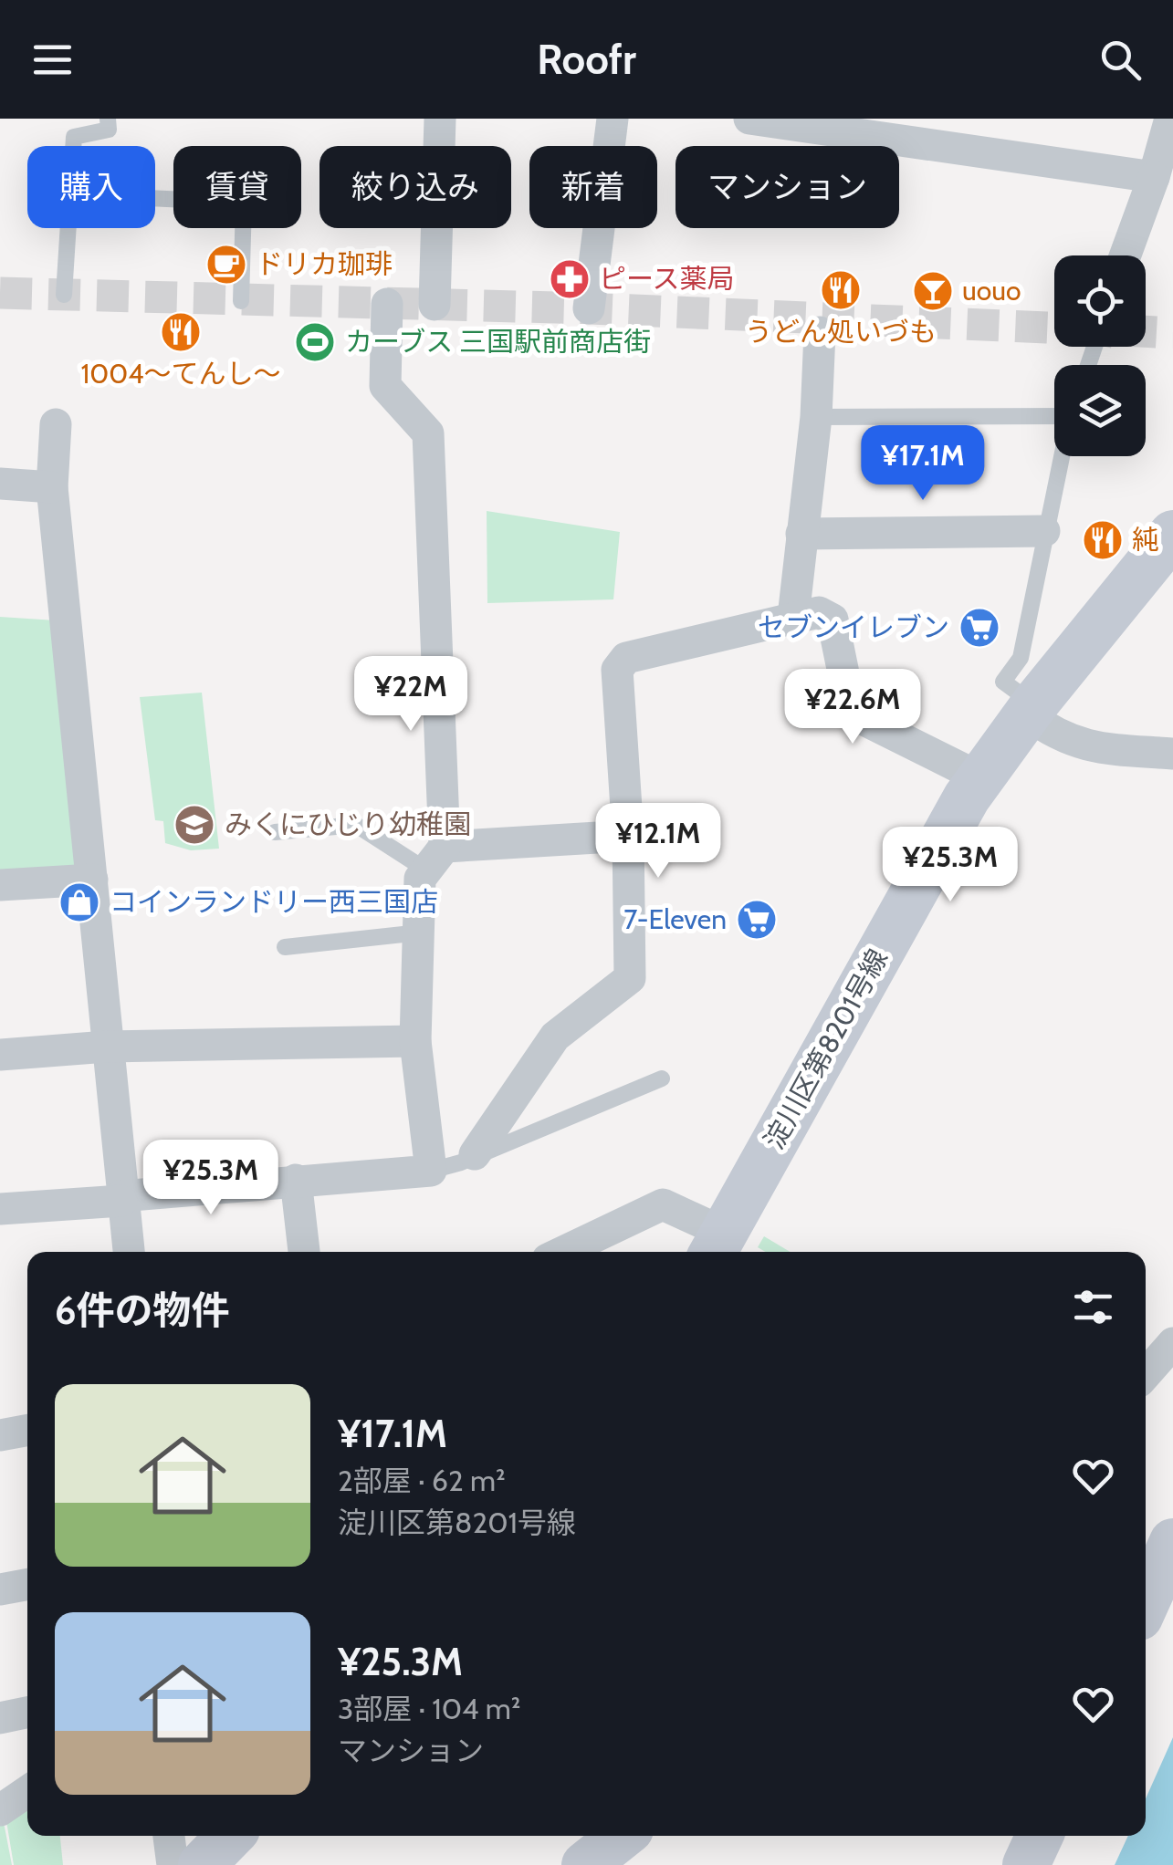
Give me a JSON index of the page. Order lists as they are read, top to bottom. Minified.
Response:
{"streets":{"street":["淀川区第8201号線"]},"places":{"cafe":["ドリカ珈琲"],"pharmacy":["ピース薬局"],"restaurant":["うどん処いづも","1004〜てんし〜","純"],"bar":["uouo"],"sports":["カーブス 三国駅前商店街"],"supermarket":["セブンイレブン","7-Eleven"],"school or university":["みくにひじり幼稚園"],"shop":["コインランドリー西三国店"]},"page":{"header":"Roofr","chip":["購入","賃貸","絞り込み","新着","マンション"],"price":["¥17.1M","¥22M","¥22.6M","¥12.1M","¥25.3M","¥25.3M"],"heading":"6件の物件","list":[{"name":"¥17.1M","note":"2部屋 · 62 m² · 淀川区第8201号線"},{"name":"¥25.3M","note":"3部屋 · 104 m² · マンション"}]}}
